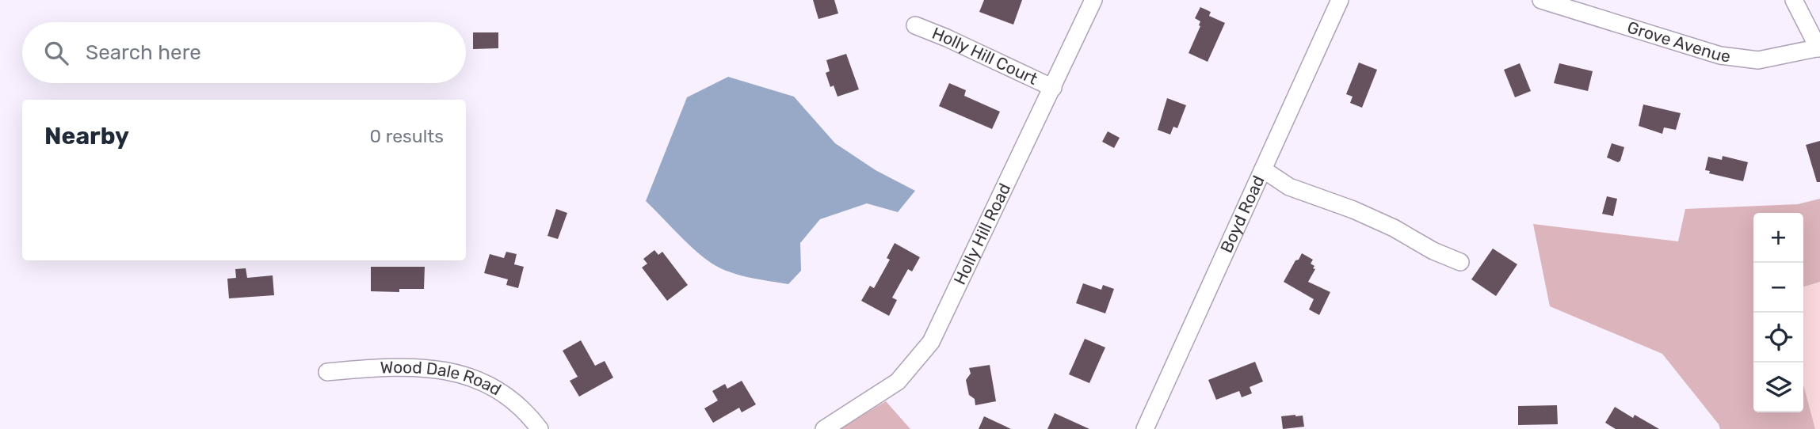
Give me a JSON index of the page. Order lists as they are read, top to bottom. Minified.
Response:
{"streets":{"street":["Grove Avenue","Holly Hill Court","Boyd Road","Holly Hill Road","Wood Dale Road"]},"crossings":[["Holly Hill Court","Holly Hill Road"]],"page":{"search":"Search here","heading":["Nearby","0 results"],"map_buttons":["+","−"]}}
